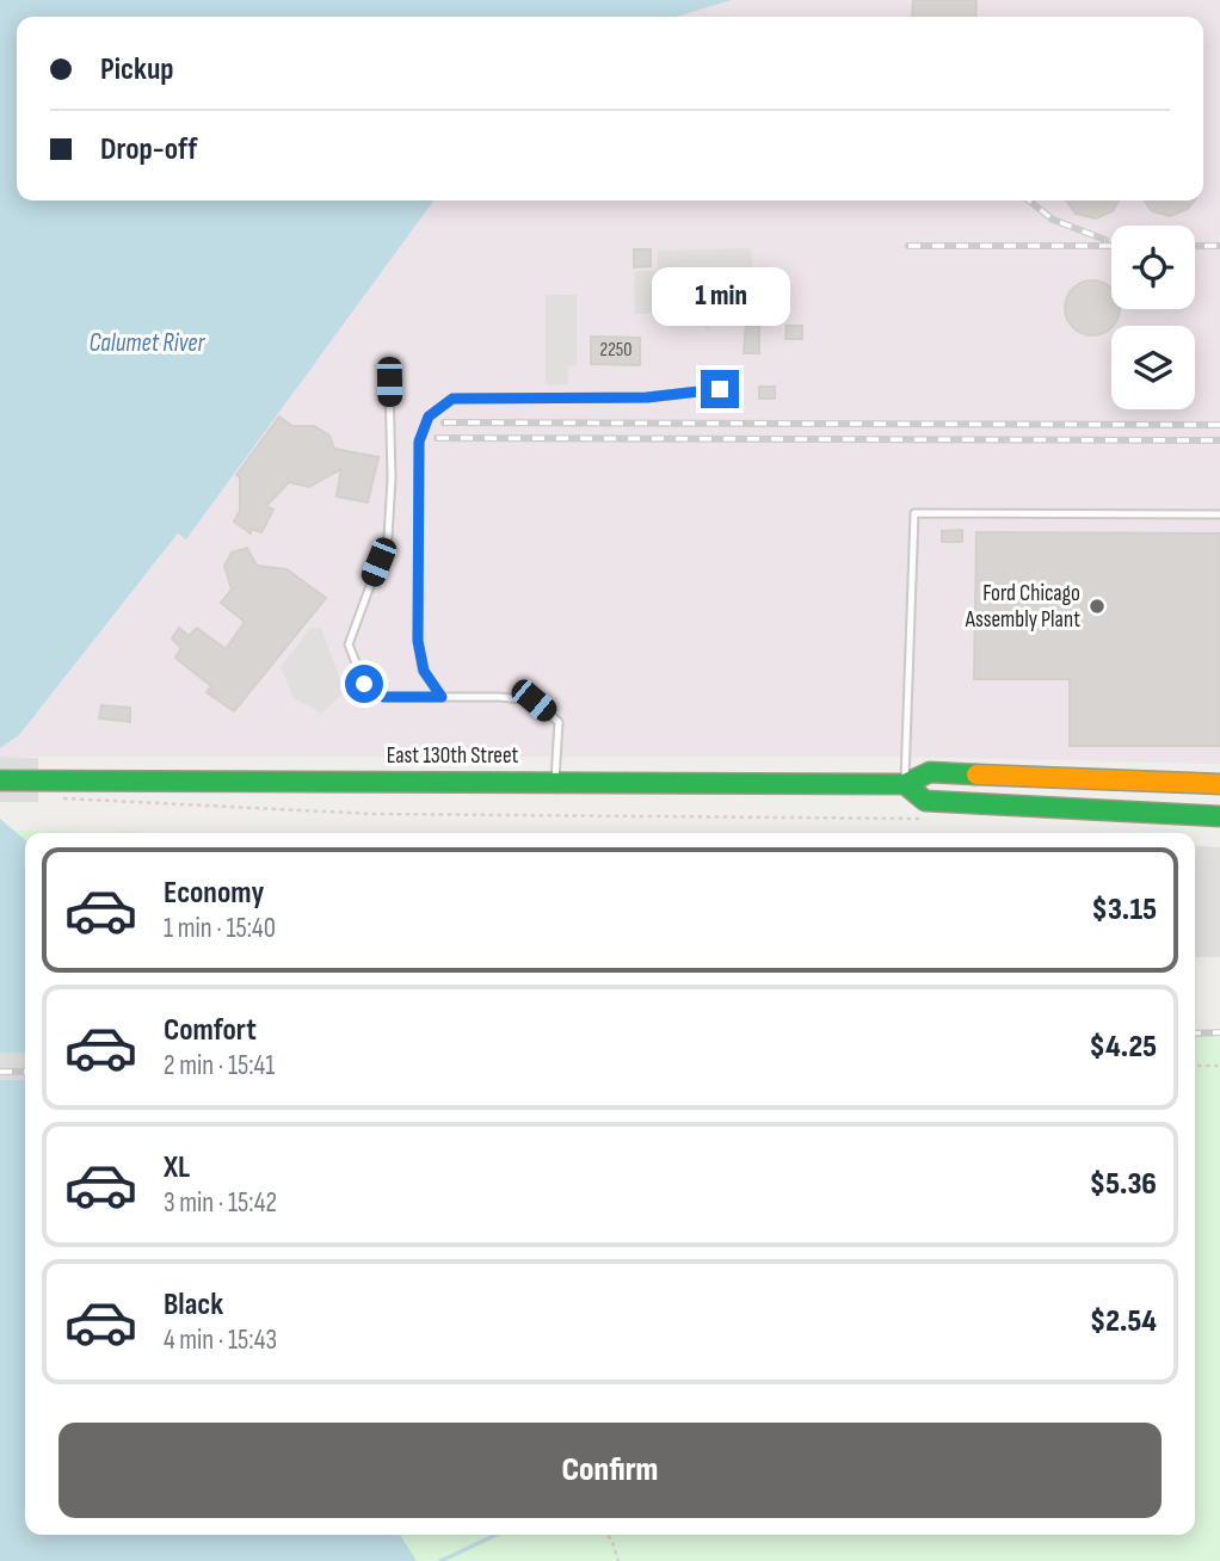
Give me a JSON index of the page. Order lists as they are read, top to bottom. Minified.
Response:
{"streets":{"main road":["East 130th Street"]},"water":["Calumet River"],"places":["Ford Chicago Assembly Plant"],"house_numbers":["2250"],"page":{"banner":["Pickup","Drop-off"],"bubble":"1 min","list":[{"name":"Economy","note":"1 min · 15:40","value":"$3.15"},{"name":"Comfort","note":"2 min · 15:41","value":"$4.25"},{"name":"XL","note":"3 min · 15:42","value":"$5.36"},{"name":"Black","note":"4 min · 15:43","value":"$2.54"}],"buttons":"Confirm"}}
